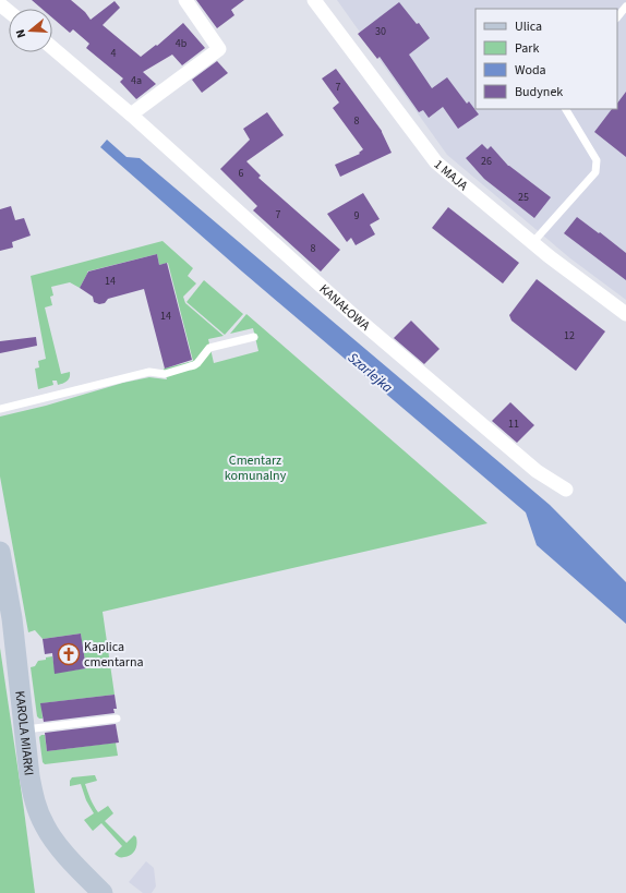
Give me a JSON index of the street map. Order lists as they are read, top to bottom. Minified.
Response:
{"streets":{"street":["1 MAJA","KANAŁOWA","KAROLA MIARKI"]},"water":["Szarlejka"],"parks":["Cmentarz komunalny"],"places":{"church":["Kaplica cmentarna"]},"house_numbers":["30","4b","4","4a","7","8","26","6","25","7","9","8","14","14","12","11"],"legend":["Ulica","Park","Woda","Budynek"],"north":"left"}
